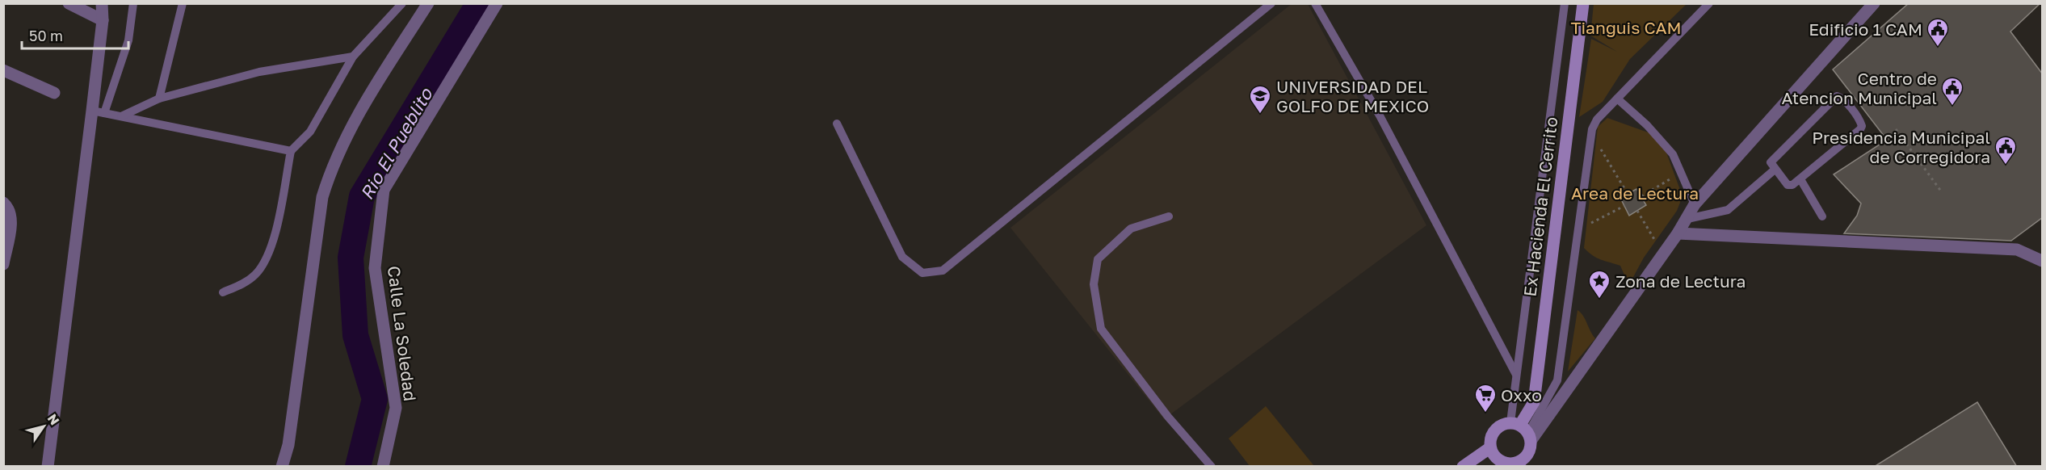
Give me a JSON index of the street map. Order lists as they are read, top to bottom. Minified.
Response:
{"streets":{"street":["Ex Hacienda El Cerrito","Calle La Soledad"]},"water":["Rio El Pueblito"],"parks":["Tianguis CAM","Area de Lectura"],"places":{"public building":["Edificio 1 CAM","Centro de Atencion Municipal","Presidencia Municipal de Corregidora"],"school or university":["UNIVERSIDAD DEL GOLFO DE MEXICO"],"place":["Zona de Lectura"],"supermarket":["Oxxo"]},"scale_bar":"50 m","north":"top right"}
